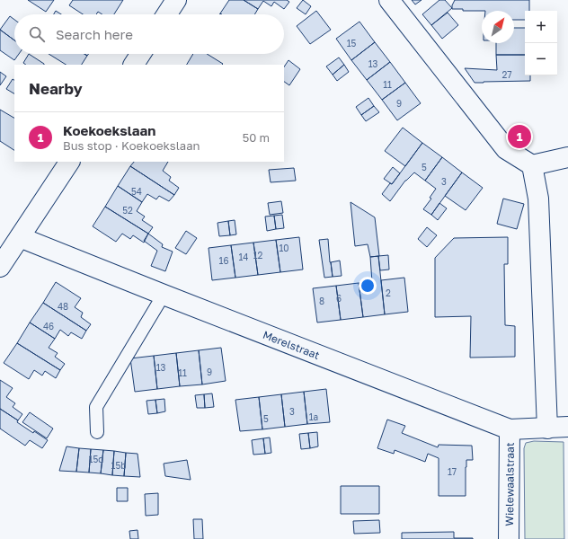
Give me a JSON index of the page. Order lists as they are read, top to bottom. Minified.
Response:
{"streets":{"street":["Merelstraat","Wielewaalstraat"]},"crossings":[["Merelstraat","Wielewaalstraat"]],"house_numbers":["15","13","27","11","9","5","3","54","52","10","12","14","16","2","6","8","48","46","13","9","11","3","1a","5","15d","15b","17"],"north":"top right","page":{"map_buttons":["+","−"],"search":"Search here","heading":"Nearby","list":[{"mark":"1","name":"Koekoekslaan","note":"Bus stop · Koekoekslaan","value":"50 m"}],"pins":"1"}}
